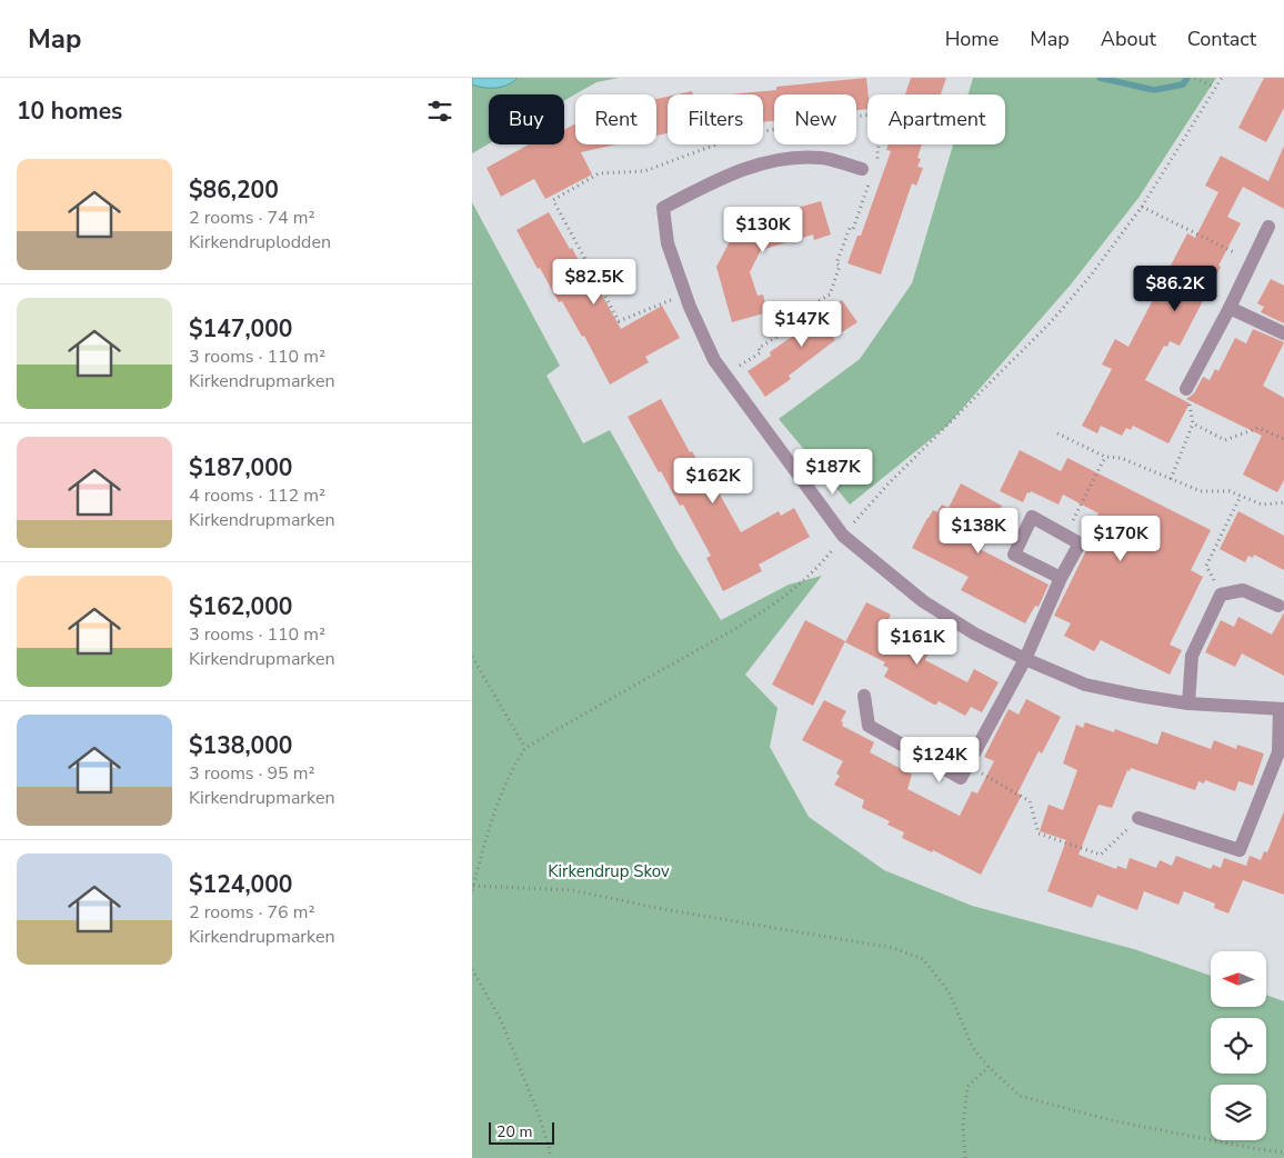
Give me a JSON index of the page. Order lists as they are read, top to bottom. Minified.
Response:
{"parks":["Kirkendrup Skov"],"scale_bar":"20 m","north":"left","page":{"header":"Map","nav":["Home","Map","About","Contact"],"heading":"10 homes","chip":["Buy","Rent","Filters","New","Apartment"],"list":[{"name":"$86,200","note":"2 rooms · 74 m² · Kirkendruplodden"},{"name":"$147,000","note":"3 rooms · 110 m² · Kirkendrupmarken"},{"name":"$187,000","note":"4 rooms · 112 m² · Kirkendrupmarken"},{"name":"$162,000","note":"3 rooms · 110 m² · Kirkendrupmarken"},{"name":"$138,000","note":"3 rooms · 95 m² · Kirkendrupmarken"},{"name":"$124,000","note":"2 rooms · 76 m² · Kirkendrupmarken"}],"price":["$130K","$82.5K","$86.2K","$147K","$187K","$162K","$138K","$170K","$161K","$124K"],"scale":"20 m"}}
